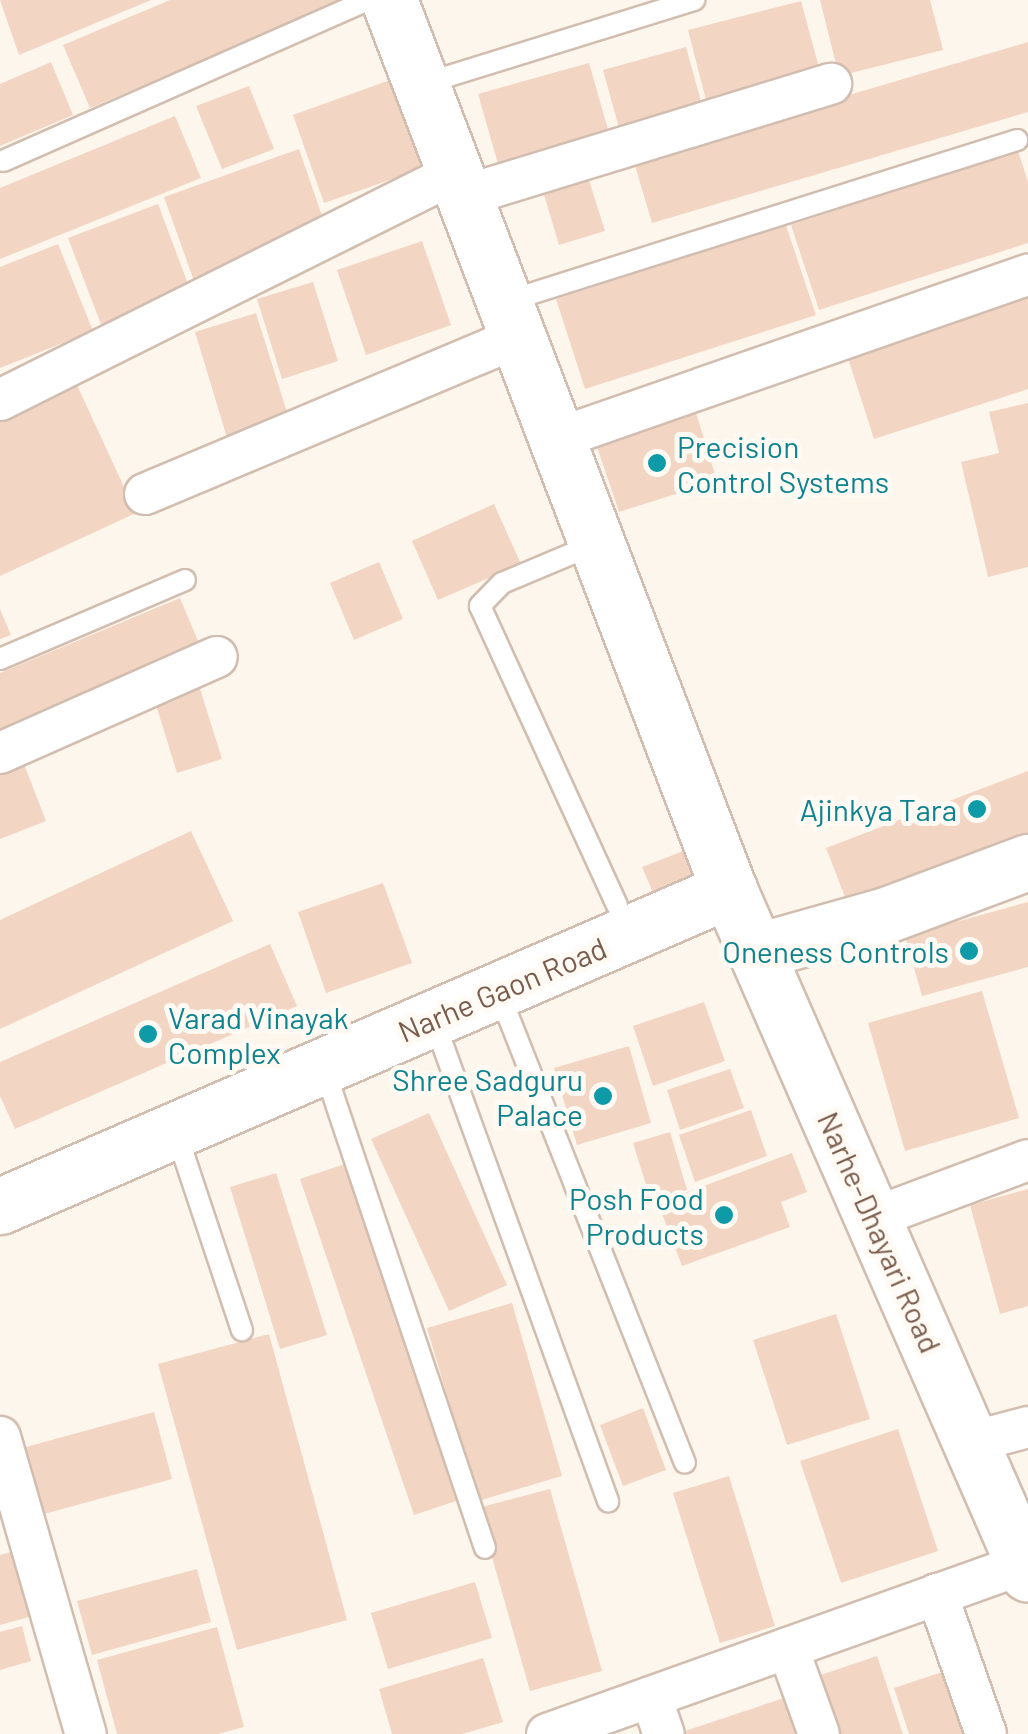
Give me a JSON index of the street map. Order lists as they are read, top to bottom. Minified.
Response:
{"streets":{"street":["Narhe Gaon Road","Narhe-Dhayari Road"]},"crossings":[["Narhe Gaon Road","Narhe-Dhayari Road"]],"places":["Precision Control Systems","Ajinkya Tara","Oneness Controls","Varad Vinayak Complex","Shree Sadguru Palace","Posh Food Products"]}
